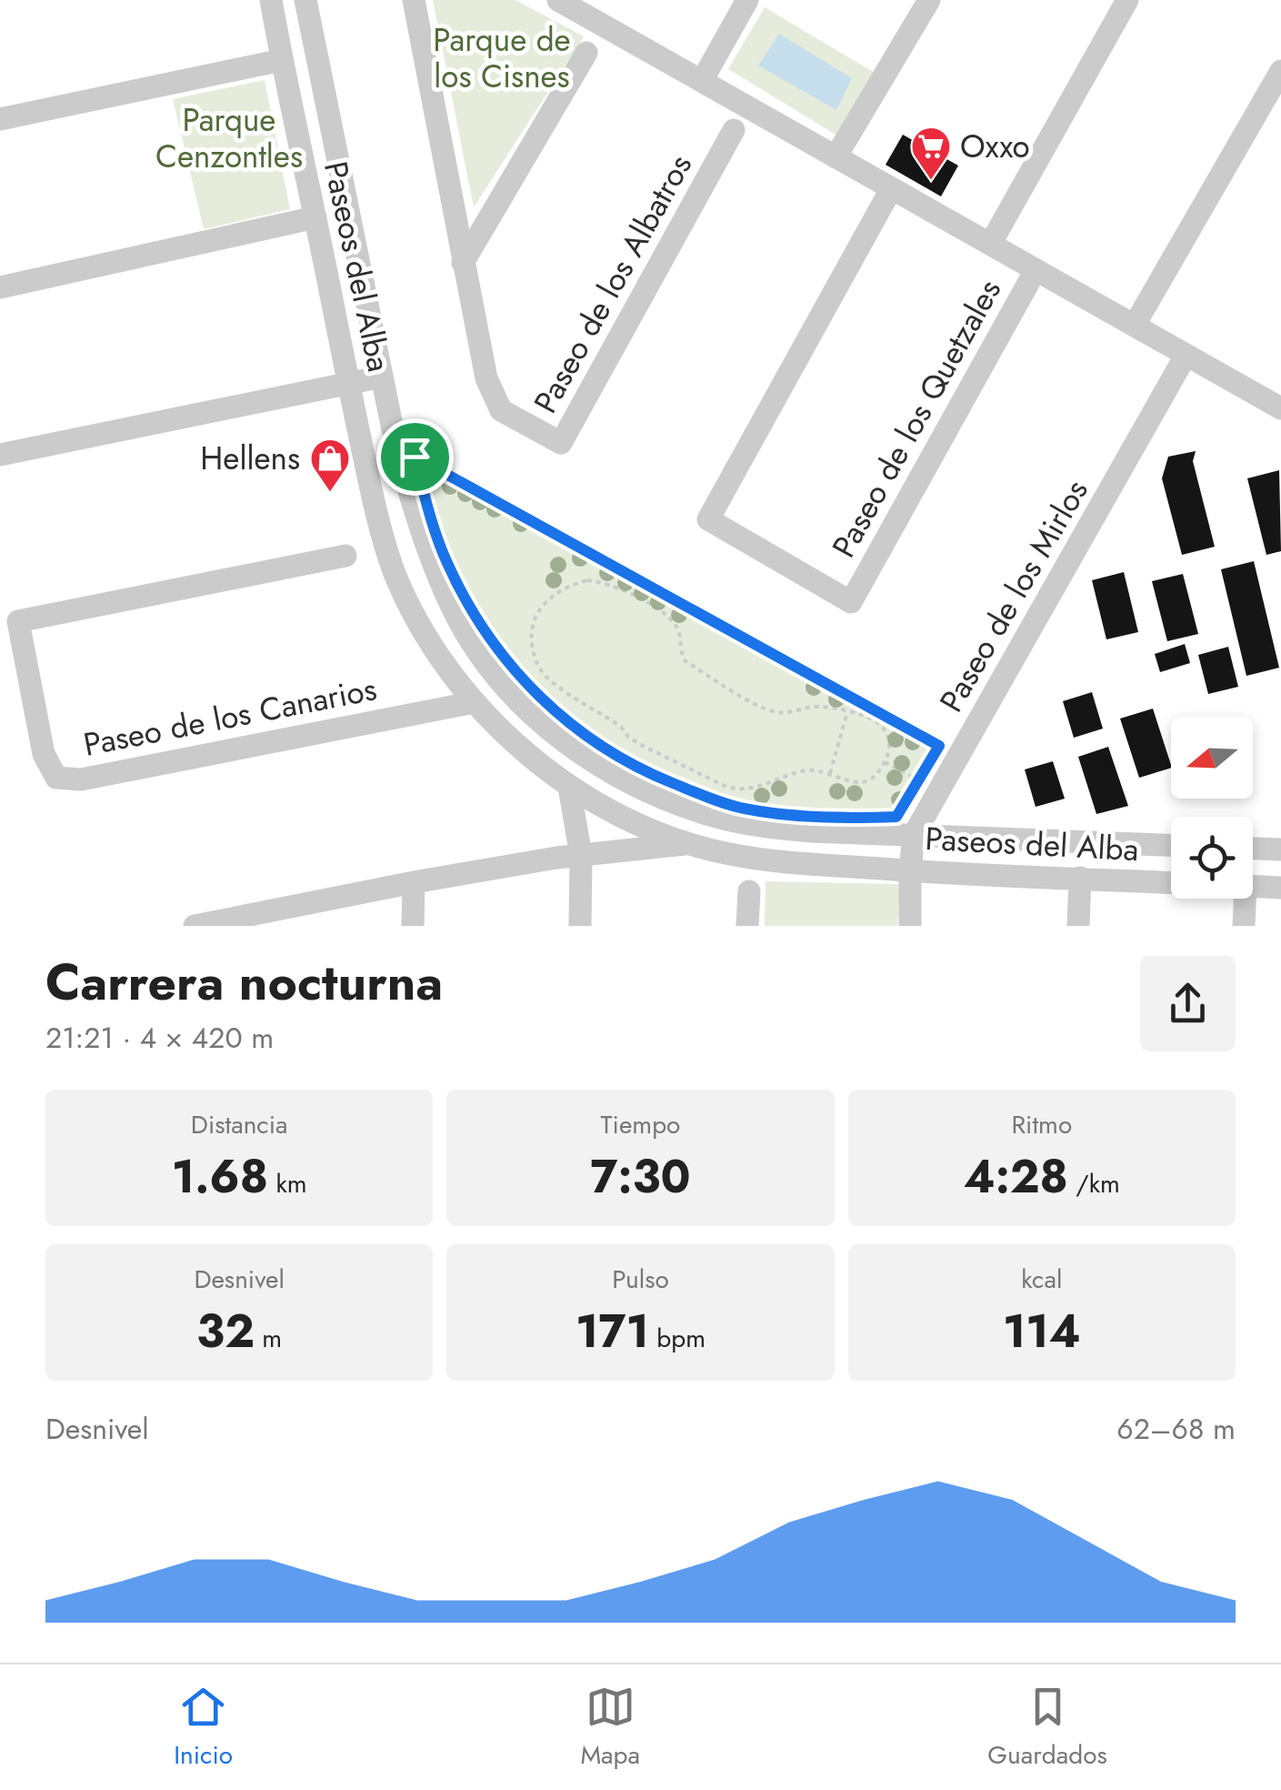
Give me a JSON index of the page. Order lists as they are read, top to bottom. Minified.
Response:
{"streets":{"street":["Paseos del Alba","Paseo de los Albatros","Paseo de los Quetzales","Paseo de los Mirlos","Paseo de los Canarios"]},"crossings":[["Paseos del Alba","Paseo de los Mirlos"],["Paseos del Alba","Paseo de los Canarios"]],"parks":["Parque de los Cisnes","Parque Cenzontles"],"places":{"supermarket":["Oxxo"],"shop":["Hellens"]},"north":"left","page":{"heading":["Carrera nocturna","21:21 · 4 × 420 m"],"stats":[["Distancia","1.68 km"],["Tiempo","7:30"],["Ritmo","4:28 /km"],["Desnivel","32 m"],["Pulso","171 bpm"],["kcal","114"]],"chart":["Desnivel","62–68 m"],"tabs":["Inicio","Mapa","Guardados"]}}
